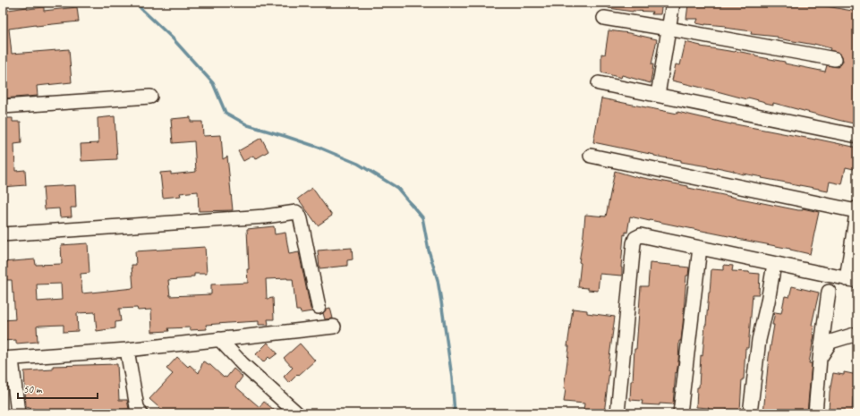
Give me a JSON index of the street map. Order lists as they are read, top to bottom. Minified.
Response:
{"scale_bar":"50 m"}
